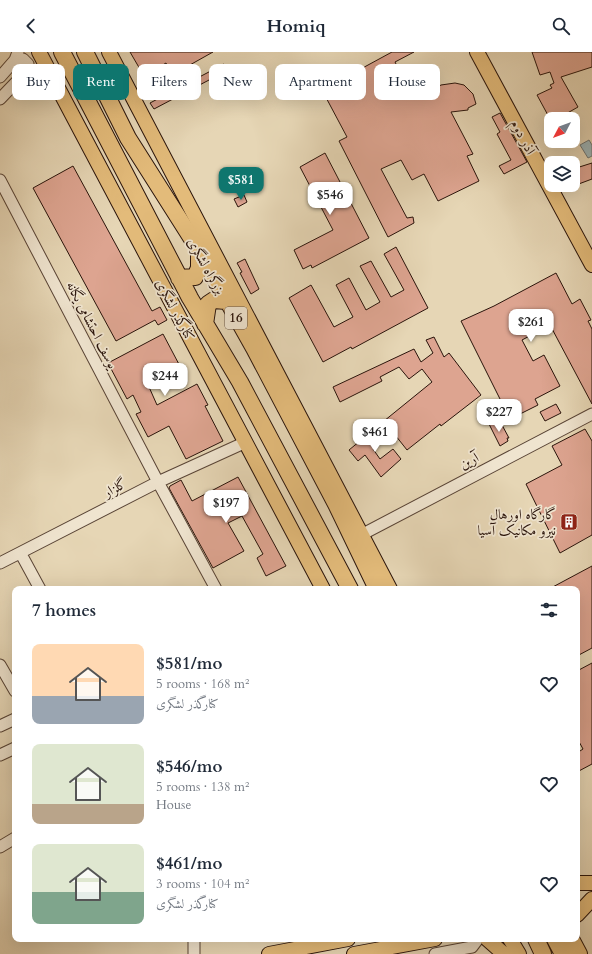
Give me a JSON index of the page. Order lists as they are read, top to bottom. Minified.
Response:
{"streets":{"highway":["بزرگراه لشگری","16"],"main road":["آذر دوم","کنارگذر لشگری"],"street":["یوسف احتشامی یگانه","آرین","گلزار"]},"crossings":[["کنارگذر لشگری","گلزار"],["یوسف احتشامی یگانه","گلزار"]],"places":{"building":["گارگاه اورهال نیرو مکانیک آسیا"]},"north":"bottom left","page":{"header":"Homiq","chip":["Buy","Rent","Filters","New","Apartment","House"],"price":["$581","$546","$261","$244","$227","$461","$197"],"heading":"7 homes","list":[{"name":"$581/mo","note":"5 rooms · 168 m² · کنارگذر لشگری"},{"name":"$546/mo","note":"5 rooms · 138 m² · House"},{"name":"$461/mo","note":"3 rooms · 104 m² · کنارگذر لشگری"}]}}
